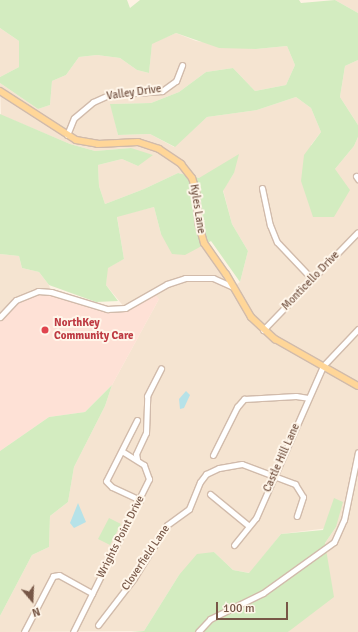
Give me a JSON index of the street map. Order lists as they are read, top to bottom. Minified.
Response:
{"streets":{"main road":["Kyles Lane"],"street":["Valley Drive","Monticello Drive","Castle Hill Lane","Wrights Point Drive","Cloverfield Lane"]},"crossings":[["Valley Drive","Kyles Lane"],["Kyles Lane","Monticello Drive"],["Kyles Lane","Castle Hill Lane"],["Castle Hill Lane","Cloverfield Lane"]],"places":["NorthKey Community Care"],"scale_bar":"100 m","north":"bottom"}
